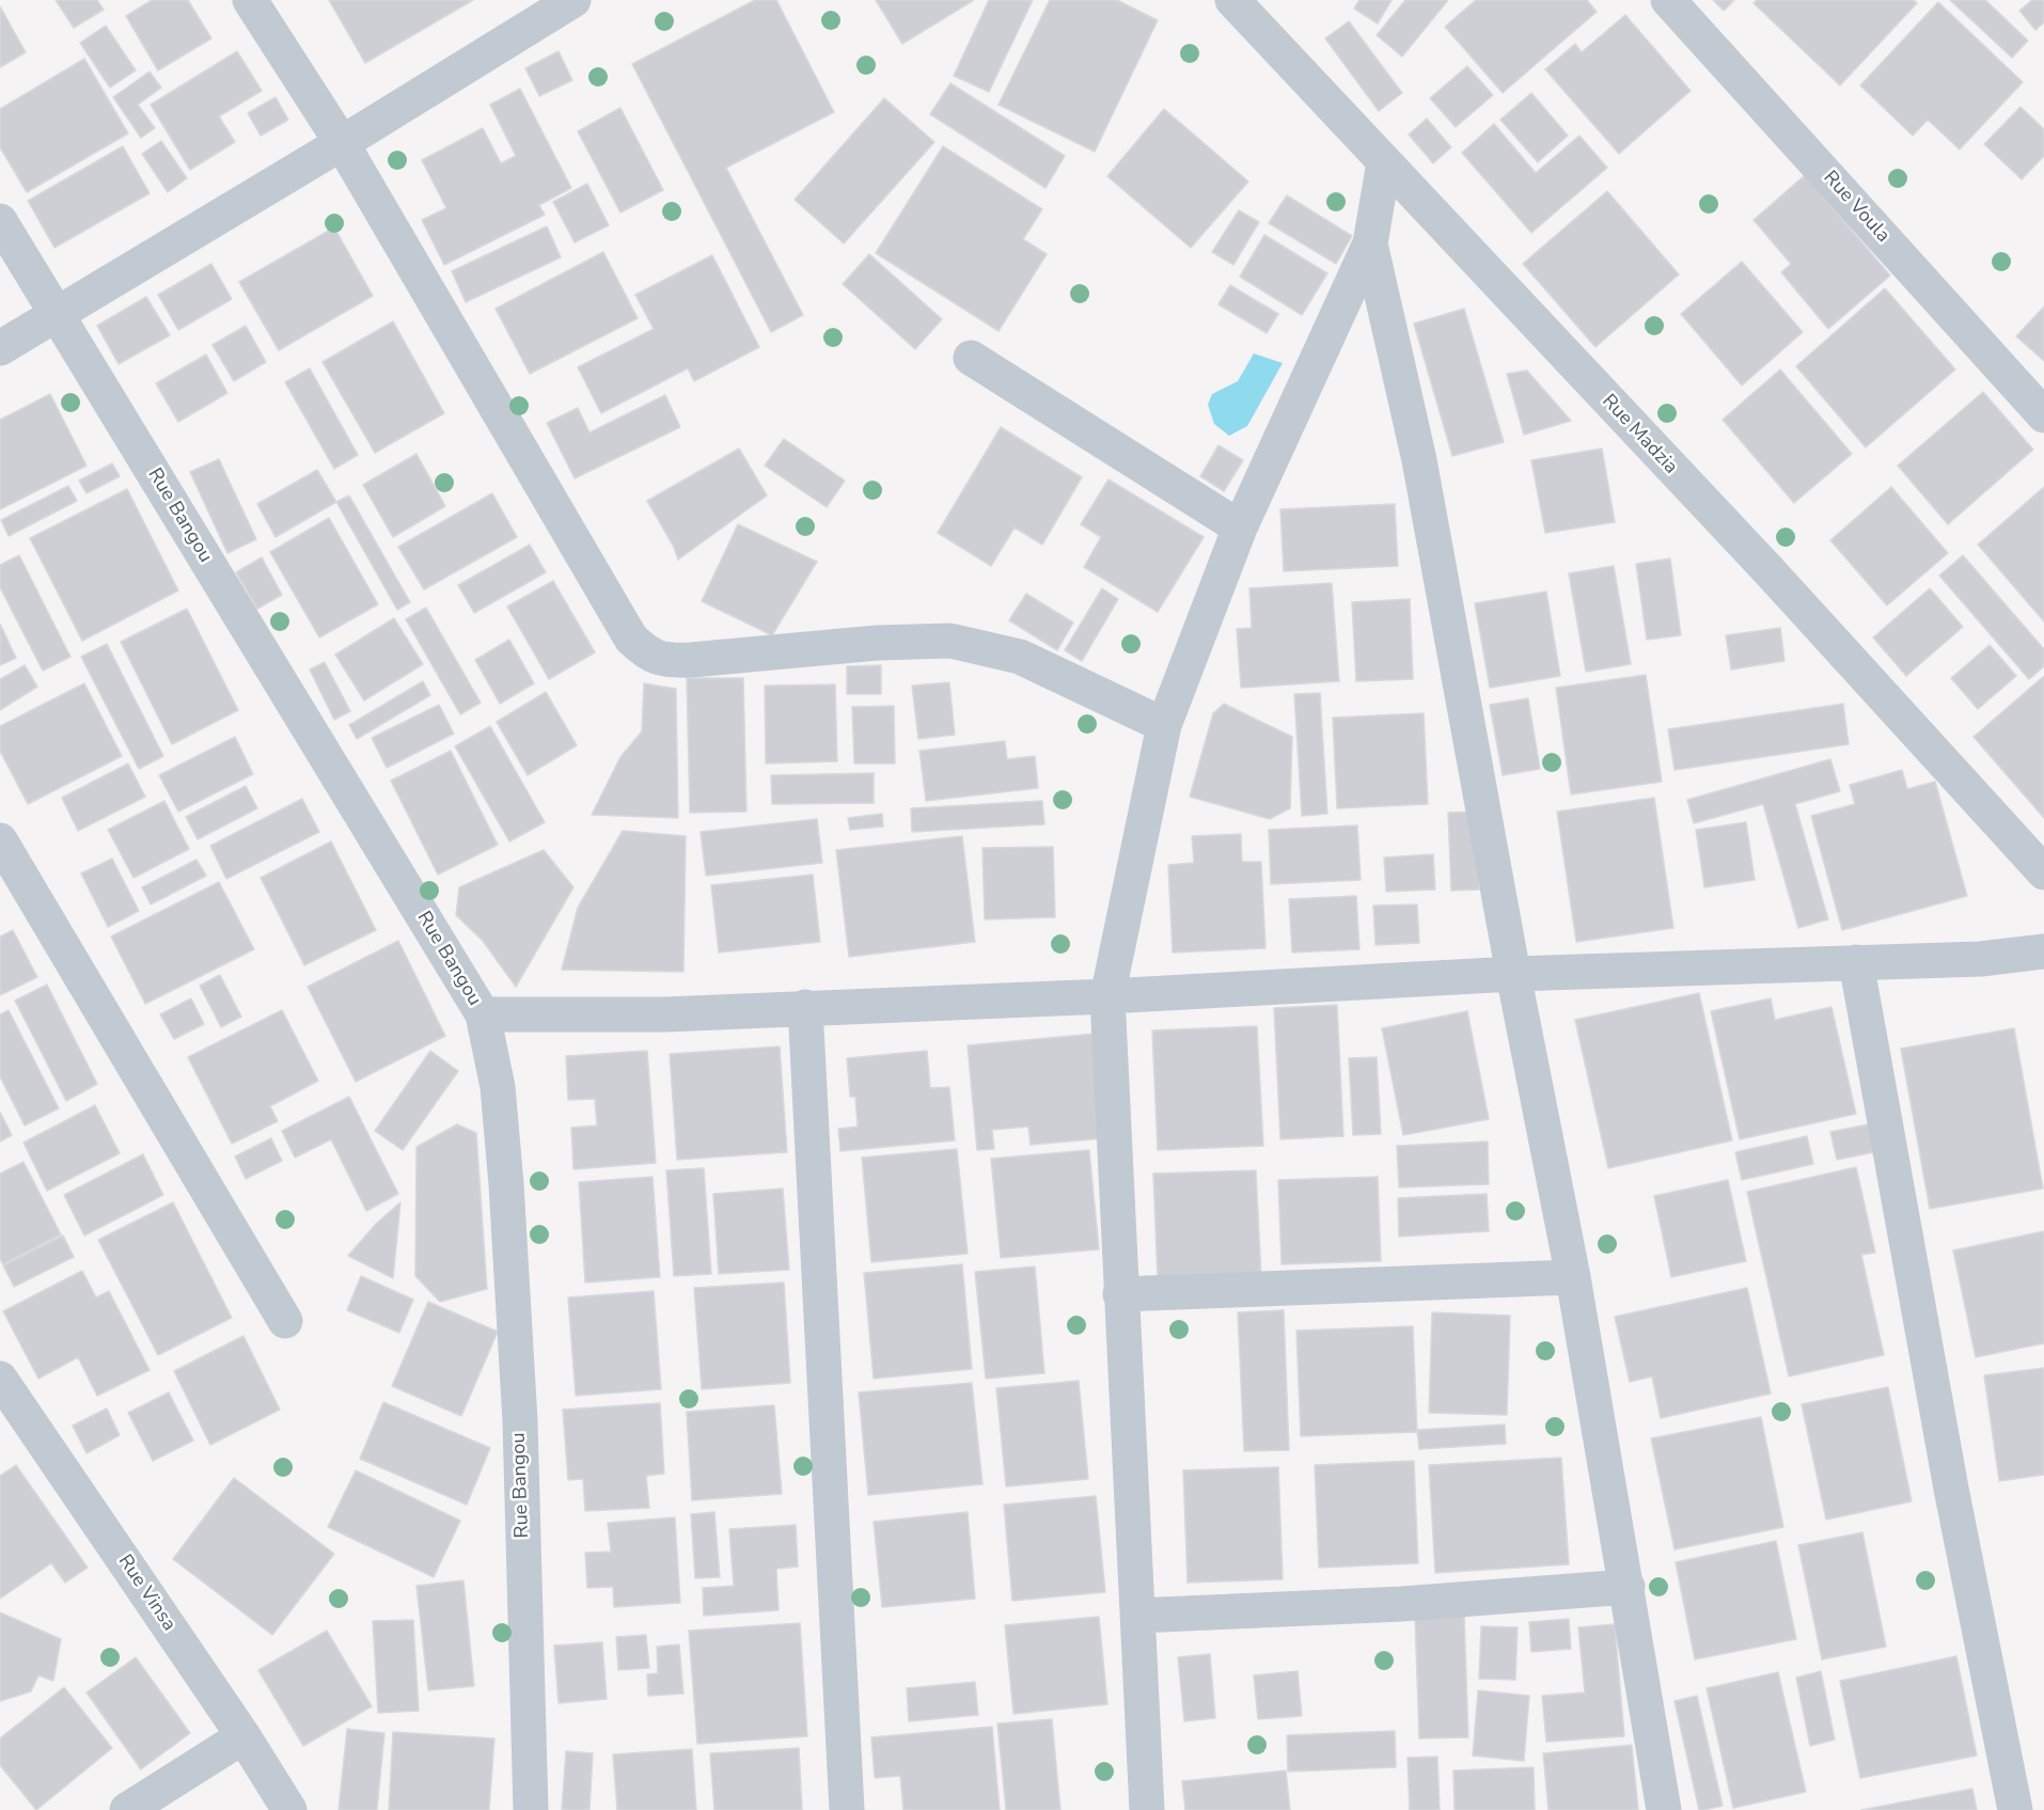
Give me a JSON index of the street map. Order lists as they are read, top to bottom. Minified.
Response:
{"streets":{"street":["Rue Voula","Rue Madzia","Rue Bangou","Rue Vinsa"]}}
